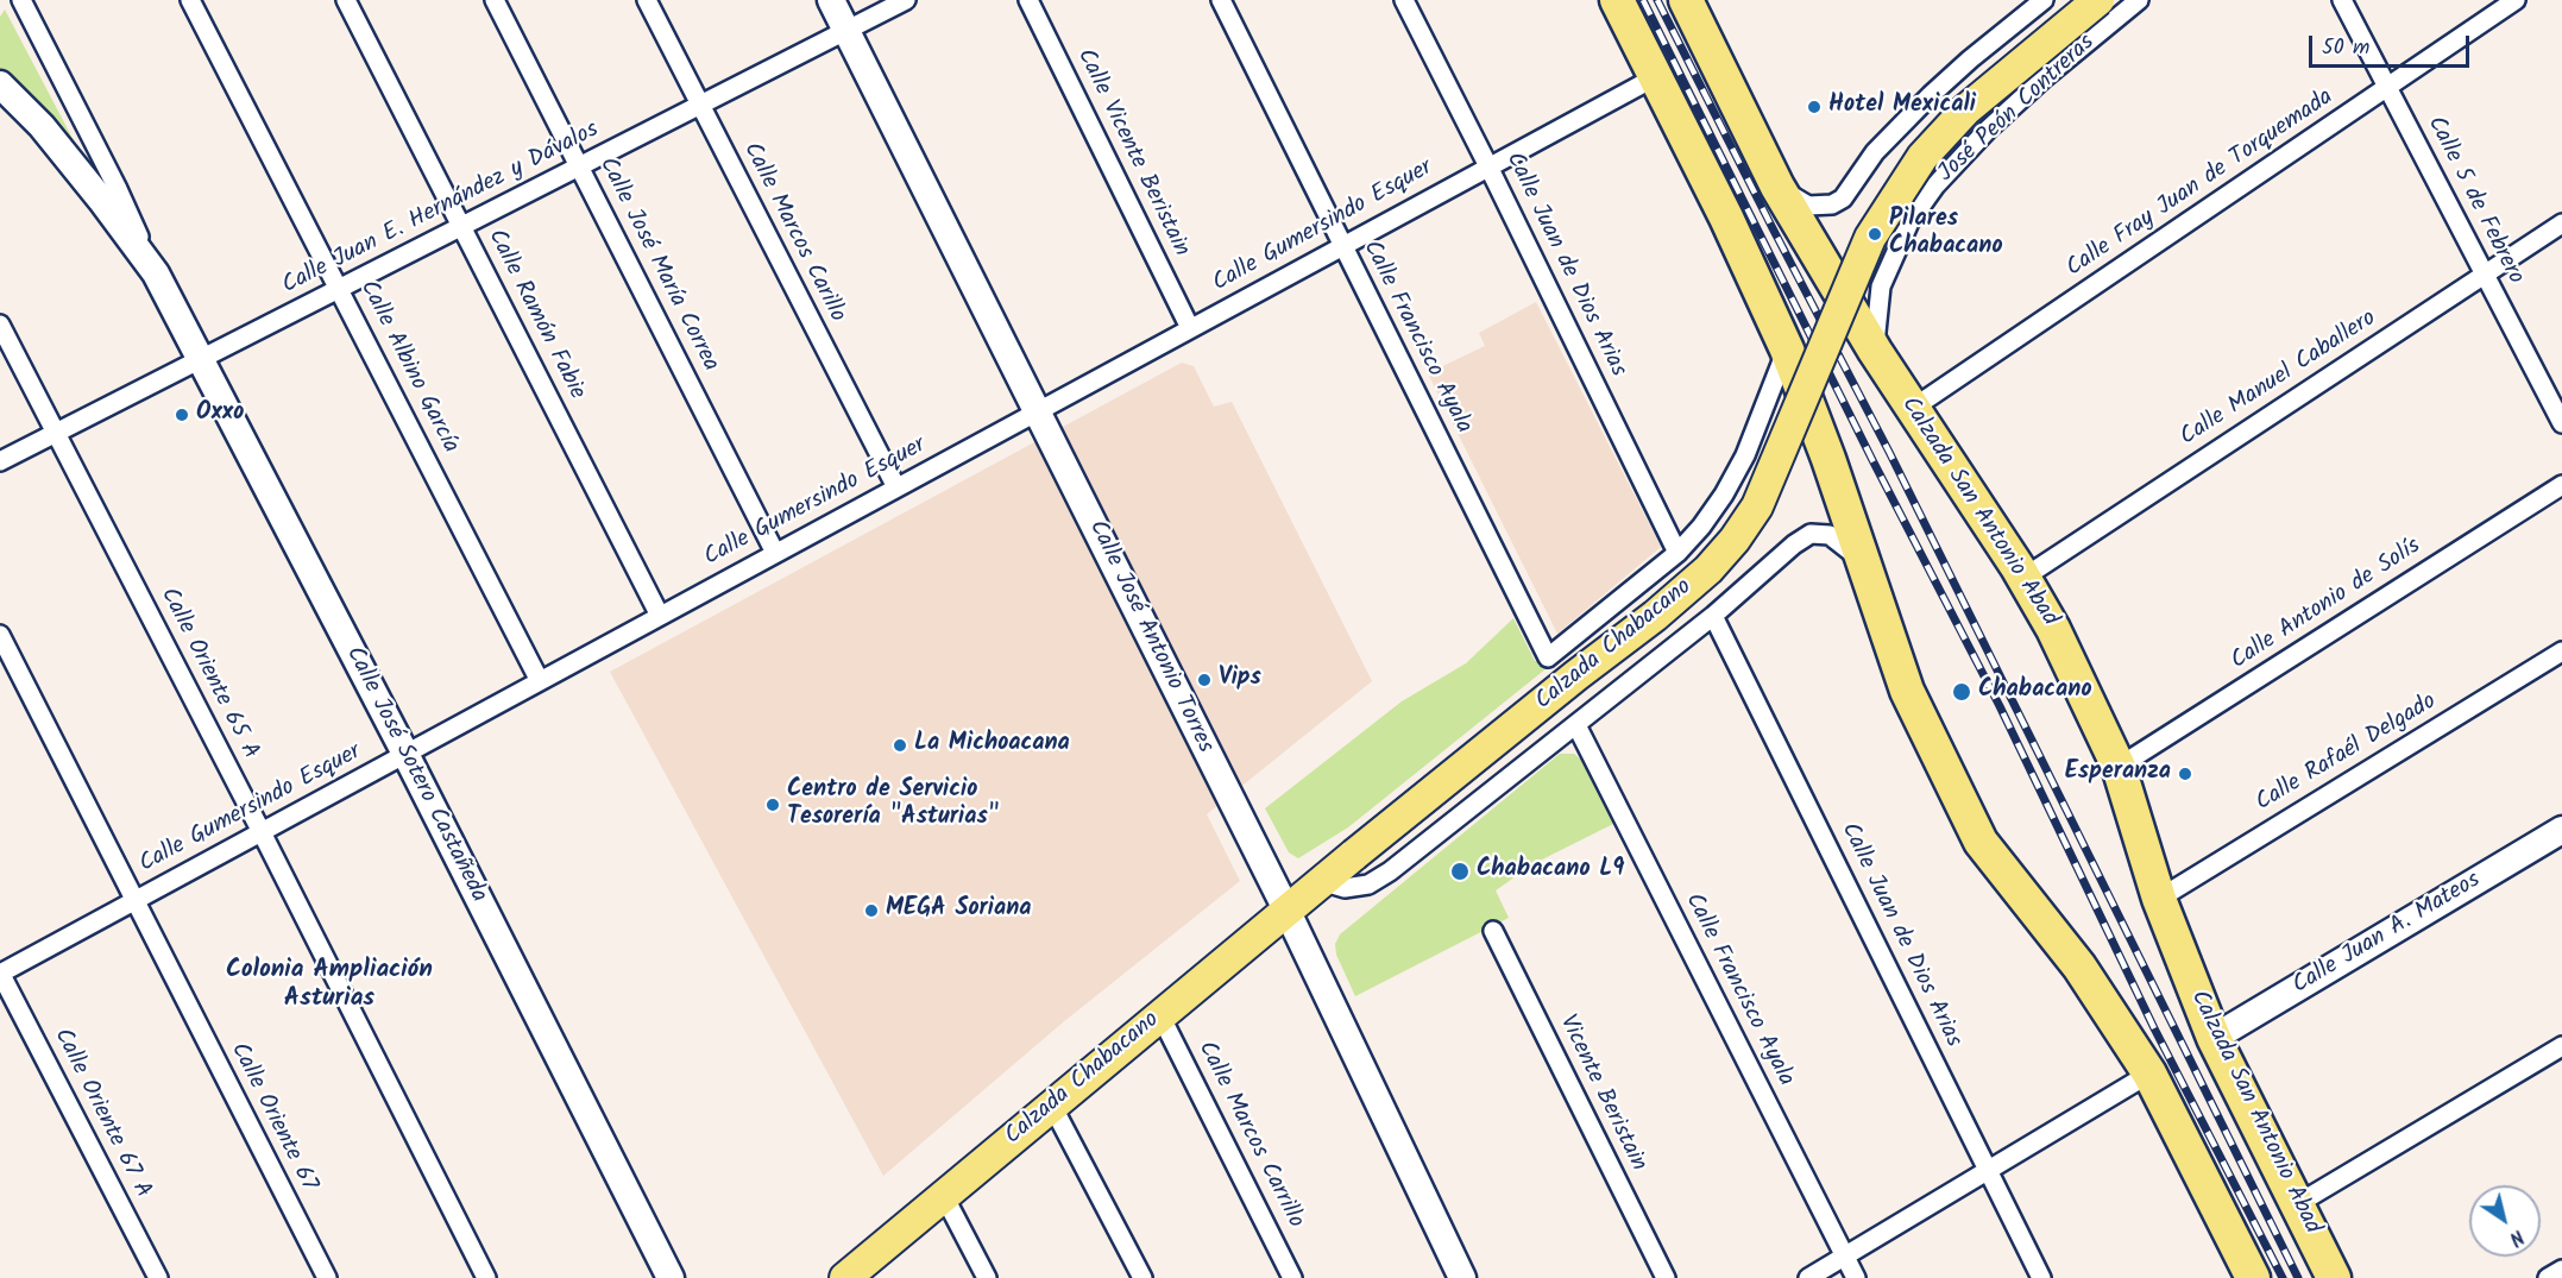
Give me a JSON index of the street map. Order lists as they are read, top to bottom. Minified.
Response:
{"streets":{"highway":["Calzada San Antonio Abad"],"main road":["José Peón Contreras","Calzada Chabacano"],"street":["Calle Vicente Beristain","Calle Fray Juan de Torquemada","Calle 5 de Febrero","Calle Juan E. Hernández y Dávalos","Calle Gumersindo Esquer","Calle Marcos Carillo","Calle José María Correa","Calle Juan de Dios Arias","Calle Ramón Fabie","Calle Francisco Ayala","Calle Albino García","Calle Manuel Caballero","Calle Antonio de Solís","Calle José Antonio Torres","Calle Oriente 65 A","Calle Rafaél Delgado","Calle José Sotero Castañeda","Calle Juan A. Mateos","Vicente Beristain","Calle Oriente 67 A","Calle Oriente 67","Calle Marcos Carrillo"]},"crossings":[["José Peón Contreras","Calzada San Antonio Abad"],["José Peón Contreras","Calzada Chabacano"],["Calle Vicente Beristain","Calle Gumersindo Esquer"],["Calle Fray Juan de Torquemada","Calle 5 de Febrero"],["Calle Fray Juan de Torquemada","Calzada San Antonio Abad"],["Calle 5 de Febrero","Calle Manuel Caballero"],["Calle Juan E. Hernández y Dávalos","Calle Marcos Carillo"],["Calle Juan E. Hernández y Dávalos","Calle José María Correa"],["Calle Juan E. Hernández y Dávalos","Calle Ramón Fabie"],["Calle Juan E. Hernández y Dávalos","Calle Albino García"],["Calle Juan E. Hernández y Dávalos","Calle José Antonio Torres"],["Calle Juan E. Hernández y Dávalos","Calle Oriente 65 A"],["Calle Juan E. Hernández y Dávalos","Calle José Sotero Castañeda"],["Calle Gumersindo Esquer","Calle Marcos Carillo"],["Calle Gumersindo Esquer","Calle José María Correa"],["Calle Gumersindo Esquer","Calle Juan de Dios Arias"],["Calle Gumersindo Esquer","Calle Ramón Fabie"],["Calle Gumersindo Esquer","Calle Francisco Ayala"],["Calle Gumersindo Esquer","Calle Albino García"],["Calle Gumersindo Esquer","Calle José Antonio Torres"],["Calle Gumersindo Esquer","Calle Oriente 65 A"],["Calle Gumersindo Esquer","Calle José Sotero Castañeda"],["Calle Gumersindo Esquer","Calle Oriente 67 A"],["Calle Gumersindo Esquer","Calle Oriente 67"],["Calle Juan de Dios Arias","Calzada Chabacano"],["Calle Francisco Ayala","Calzada Chabacano"],["Calle Manuel Caballero","Calzada San Antonio Abad"],["Calzada San Antonio Abad","Calle Antonio de Solís"],["Calzada San Antonio Abad","Calle Rafaél Delgado"],["Calzada San Antonio Abad","Calle Juan A. Mateos"],["Calle José Antonio Torres","Calzada Chabacano"],["Calzada Chabacano","Calle Marcos Carrillo"]],"districts":["Colonia Ampliación Asturias"],"places":["Hotel Mexicali","Pilares Chabacano","Oxxo","Vips","Chabacano","La Michoacana","Esperanza","Centro de Servicio Tesorería \"Asturias\"","Chabacano L9","MEGA Soriana"],"scale_bar":"50 m","north":"bottom right"}
